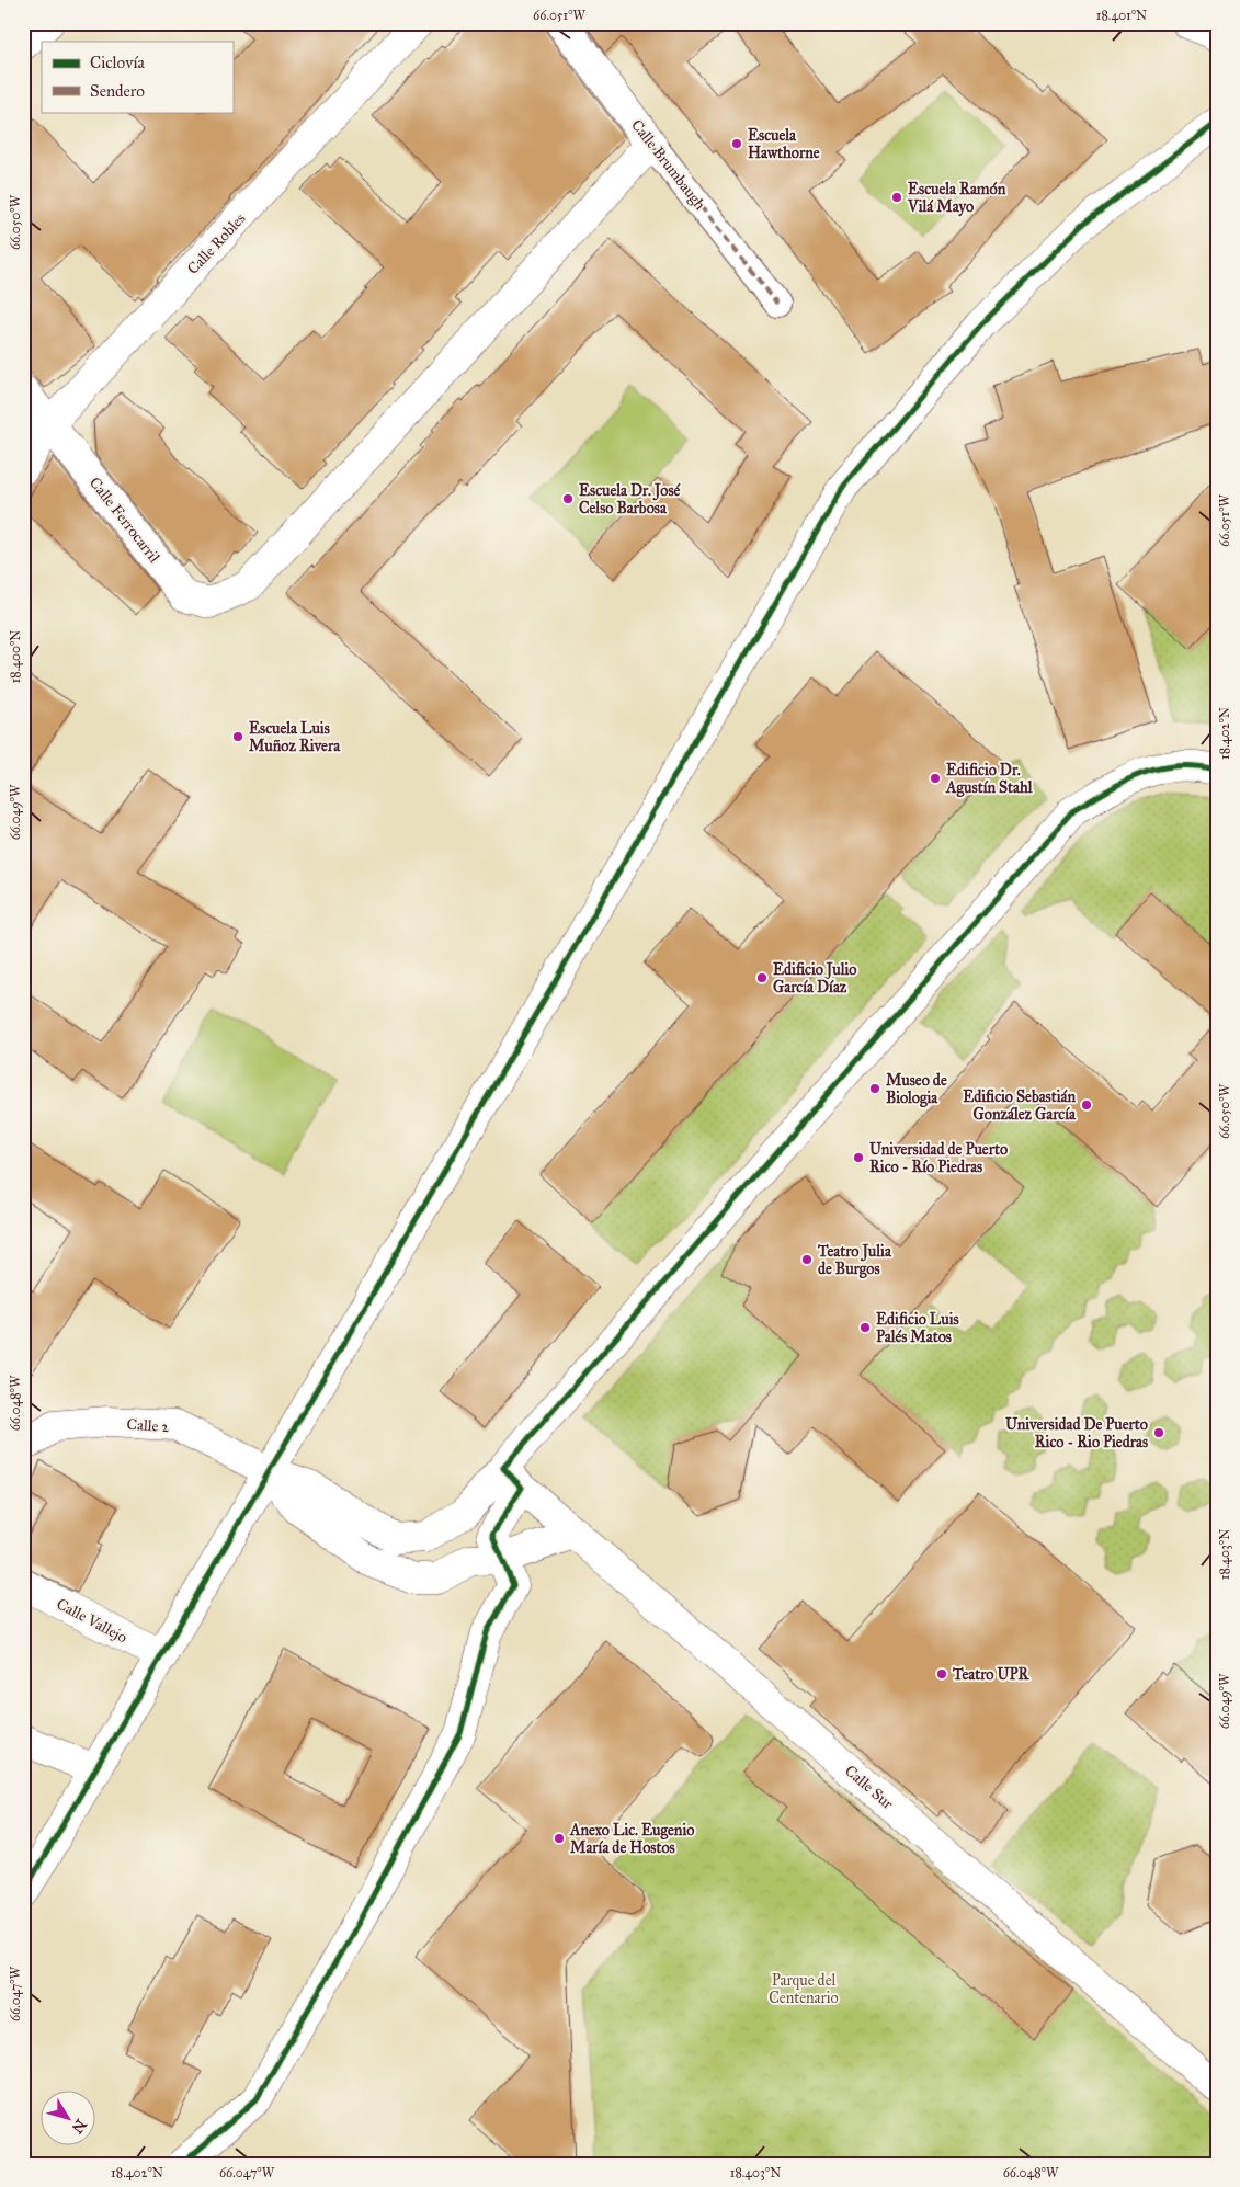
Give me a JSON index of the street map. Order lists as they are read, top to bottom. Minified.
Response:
{"streets":{"street":["Calle Brumbaugh","Calle Robles","Calle Ferrocarril","Calle 2","Calle Vallejo","Calle Sur"]},"crossings":[["Calle Brumbaugh","Calle Ferrocarril"],["Calle Robles","Calle Ferrocarril"],["Calle 2","Calle Sur"]],"parks":["Parque del Centenario"],"places":["Escuela Hawthorne","Escuela Ramón Vilá Mayo","Escuela Dr. José Celso Barbosa","Escuela Luis Muñoz Rivera","Edificio Dr. Agustín Stahl","Edificio Julio García Díaz","Museo de Biologia","Edificio Sebastián González García","Universidad de Puerto Rico - Río Piedras","Teatro Julia de Burgos","Edificio Luis Palés Matos","Universidad De Puerto Rico - Rio Piedras","Teatro UPR","Anexo Lic. Eugenio María de Hostos"],"legend":["Ciclovía","Sendero"],"north":"bottom right","coordinates":["66.051°W","18.401°N","66.050°W","18.400°N","18.402°N","66.049°W","66.048°W","18.403°N","66.047°W"]}
